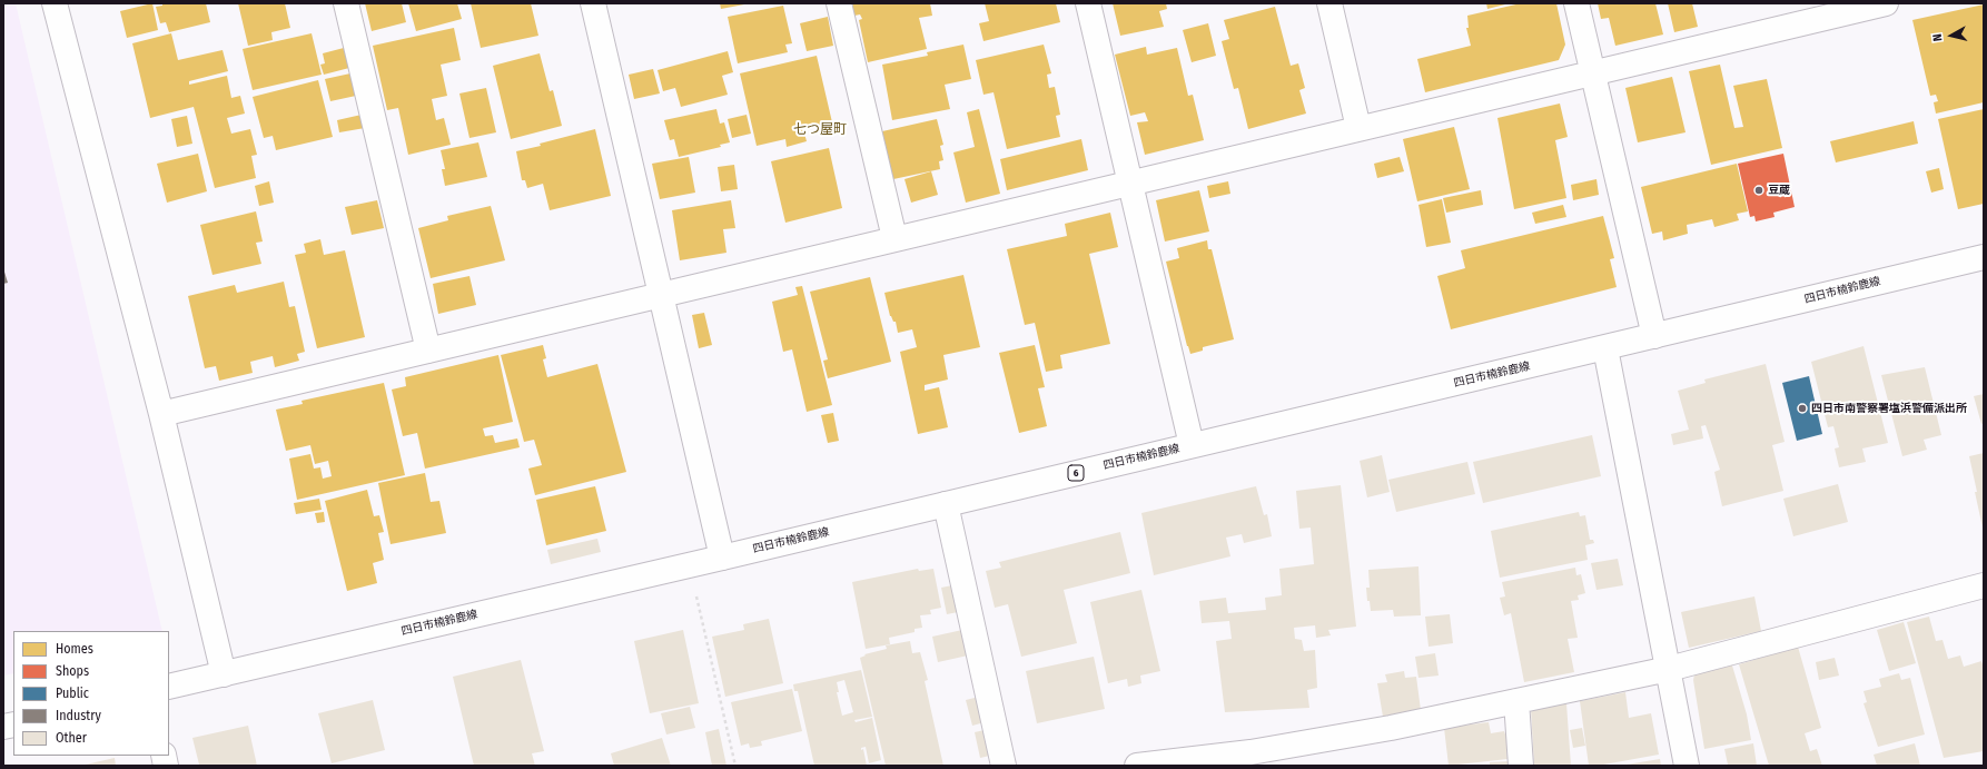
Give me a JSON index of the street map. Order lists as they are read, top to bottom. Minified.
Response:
{"streets":{"street":["四日市楠鈴鹿線","6"]},"districts":["七つ屋町"],"places":["豆蔵","四日市南警察署塩浜警備派出所"],"legend":["Homes","Shops","Public","Industry","Other"],"north":"left"}
